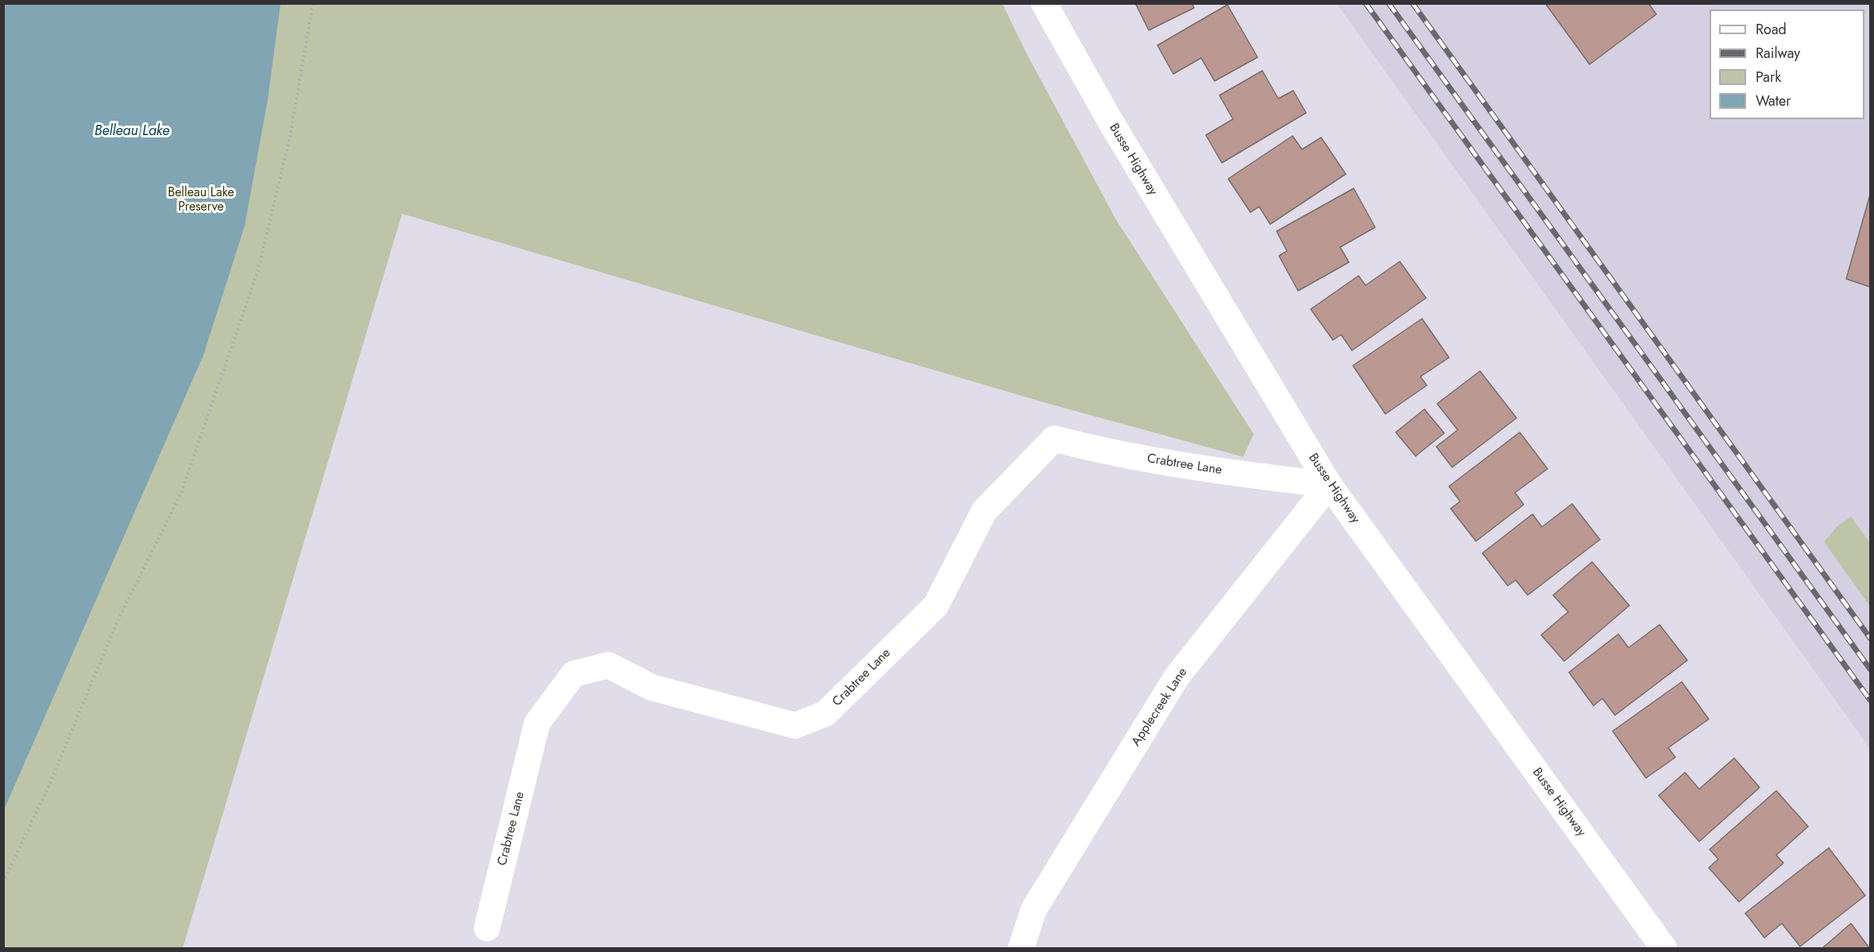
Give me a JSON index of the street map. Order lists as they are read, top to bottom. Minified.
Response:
{"streets":{"street":["Busse Highway","Crabtree Lane","Applecreek Lane"]},"crossings":[["Busse Highway","Crabtree Lane"],["Busse Highway","Applecreek Lane"],["Crabtree Lane","Applecreek Lane"]],"water":["Belleau Lake"],"parks":["Belleau Lake Preserve"],"legend":["Road","Railway","Park","Water"]}
